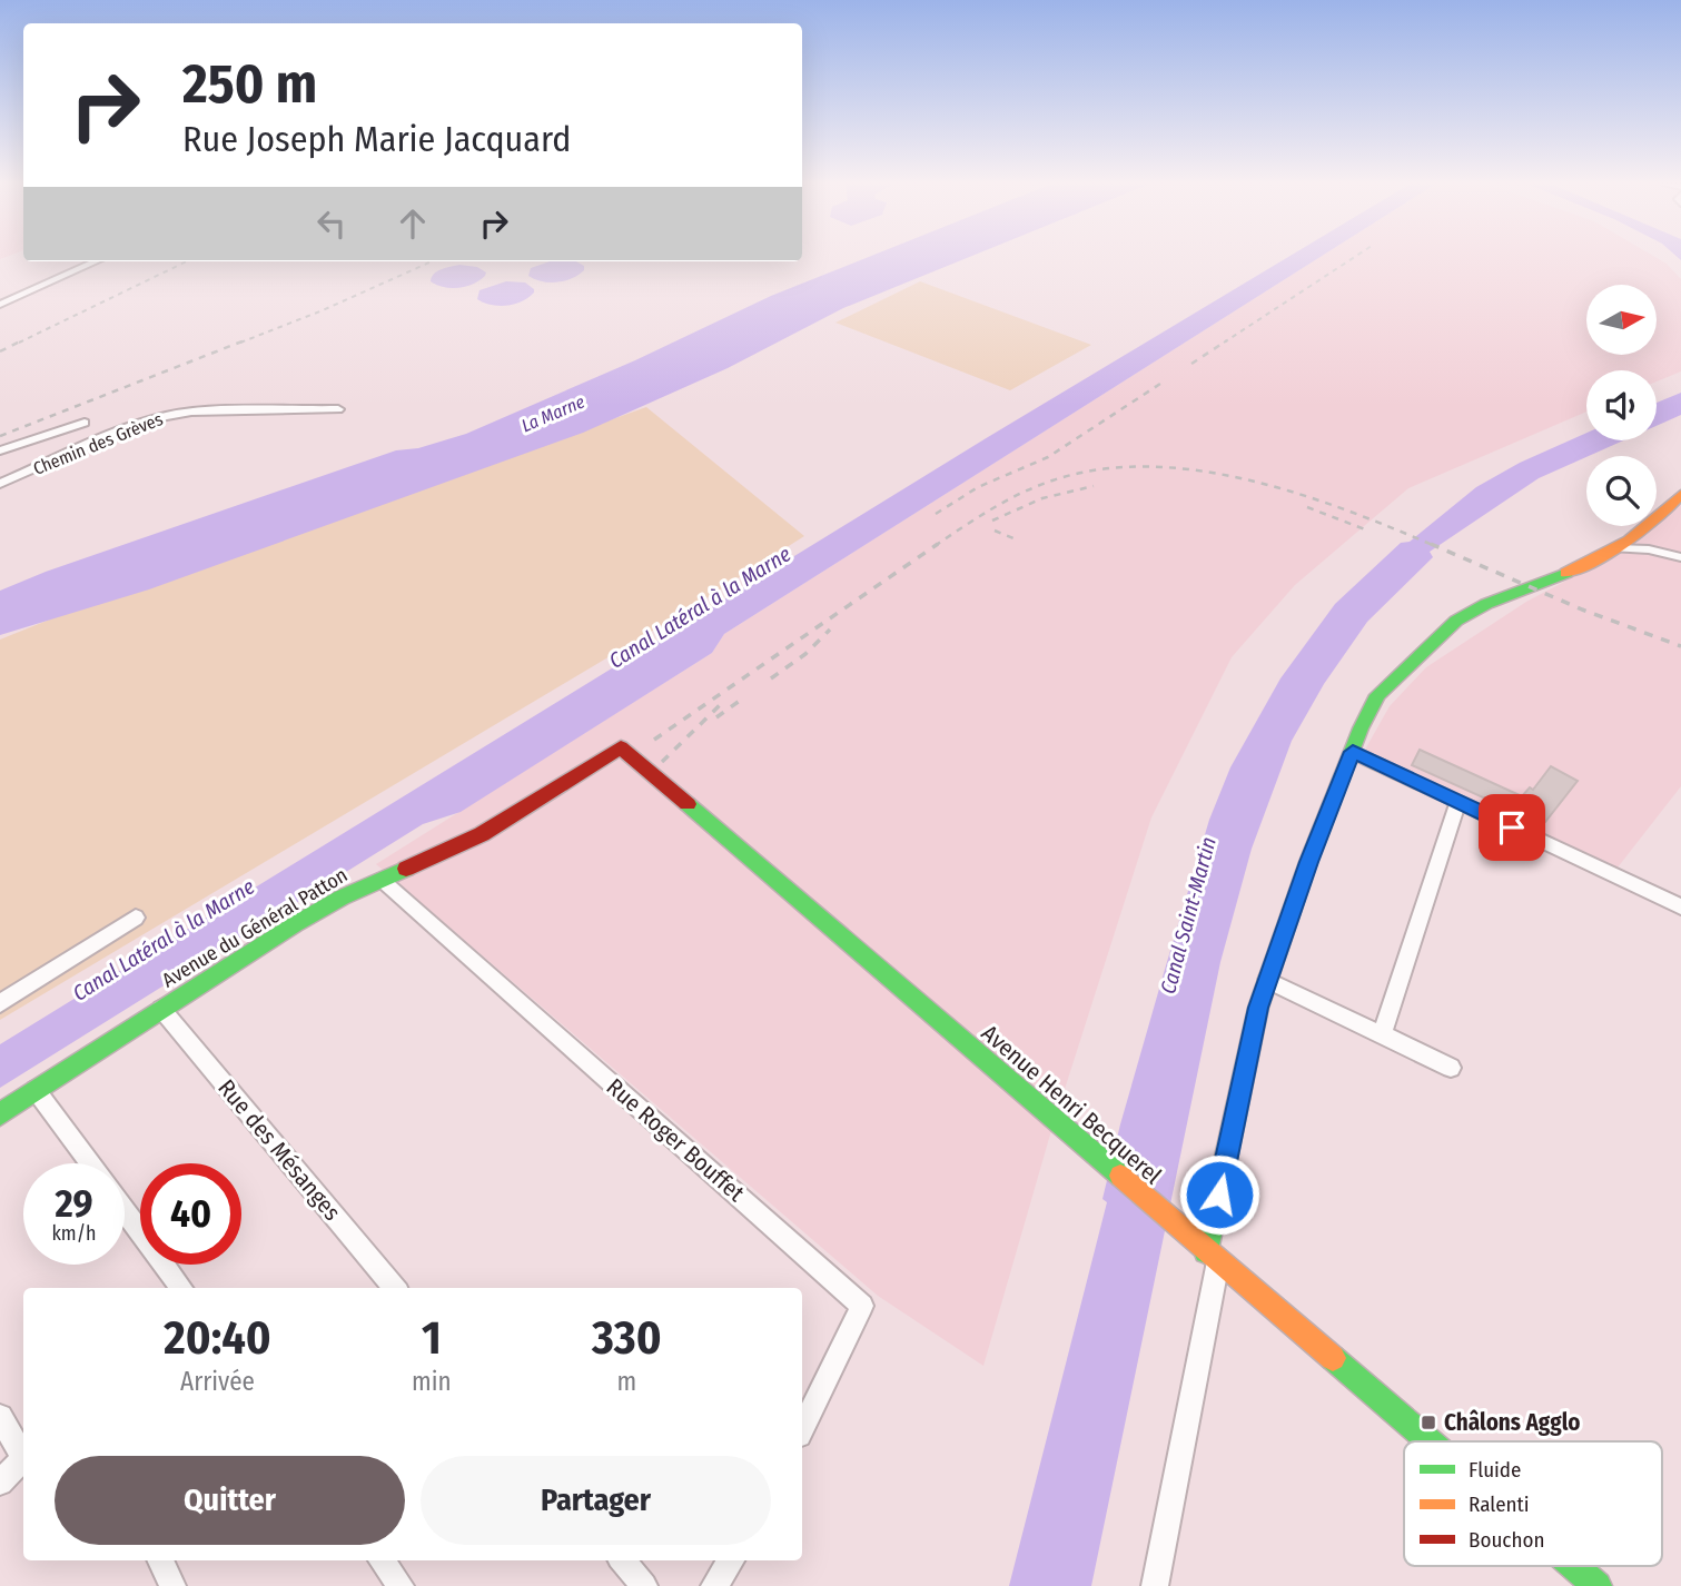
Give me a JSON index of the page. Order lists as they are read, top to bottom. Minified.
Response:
{"streets":{"street":["Chemin des Grèves","Avenue du Général Patton","Avenue Henri Becquerel","Rue Roger Bouffet","Rue des Mésanges"]},"crossings":[["Avenue du Général Patton","Avenue Henri Becquerel"],["Avenue du Général Patton","Rue Roger Bouffet"],["Avenue du Général Patton","Rue des Mésanges"]],"water":["La Marne","Canal Latéral à la Marne","Canal Saint-Martin"],"places":{"transit":["Châlons Agglo"]},"legend":["Fluide","Ralenti","Bouchon"],"north":"right","page":{"turn":["250 m","Rue Joseph Marie Jacquard"],"speed":"29 km/h","limit":"40","eta":["20:40","Arrivée","1","min","330","m"],"buttons":["Quitter","Partager"]}}
